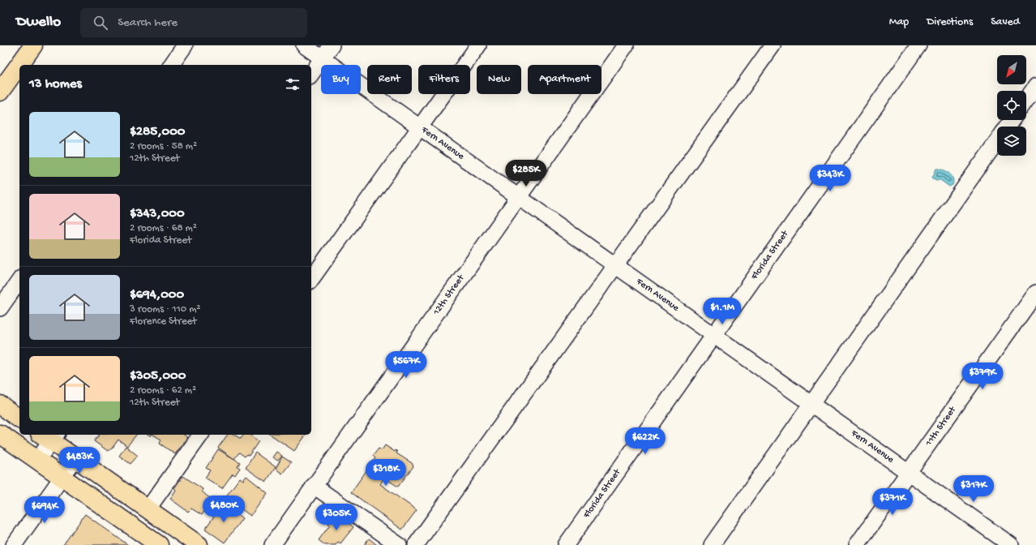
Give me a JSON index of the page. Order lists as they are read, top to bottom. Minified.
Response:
{"streets":{"street":["Fern Avenue","Florida Street","12th Street","11th Street"]},"crossings":[["Fern Avenue","Florida Street"],["Fern Avenue","12th Street"],["Fern Avenue","11th Street"]],"north":"bottom left","page":{"header":"Dwello","search":"Search here","nav":["Map","Directions","Saved"],"chip":["Buy","Rent","Filters","New","Apartment"],"heading":"13 homes","list":[{"name":"$285,000","note":"2 rooms · 58 m² · 12th Street"},{"name":"$343,000","note":"2 rooms · 68 m² · Florida Street"},{"name":"$694,000","note":"3 rooms · 110 m² · Florence Street"},{"name":"$305,000","note":"2 rooms · 62 m² · 12th Street"}],"price":["$285K","$343K","$1.1M","$567K","$379K","$622K","$483K","$318K","$317K","$371K","$480K","$694K","$305K"]}}
